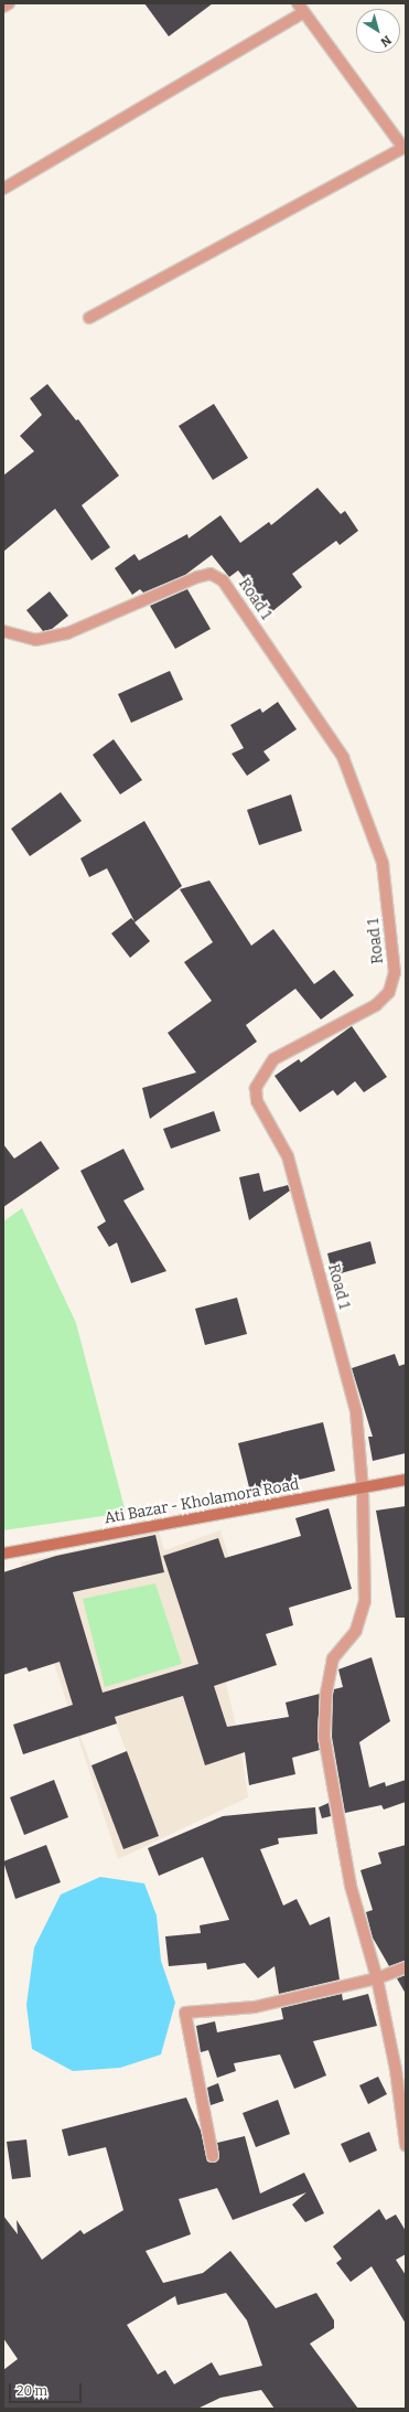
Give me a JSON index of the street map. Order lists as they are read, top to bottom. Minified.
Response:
{"streets":{"main road":["Ati Bazar - Kholamora Road"],"street":["Road 1"]},"crossings":[["Road 1","Ati Bazar - Kholamora Road"]],"scale_bar":"20 m","north":"bottom right"}
